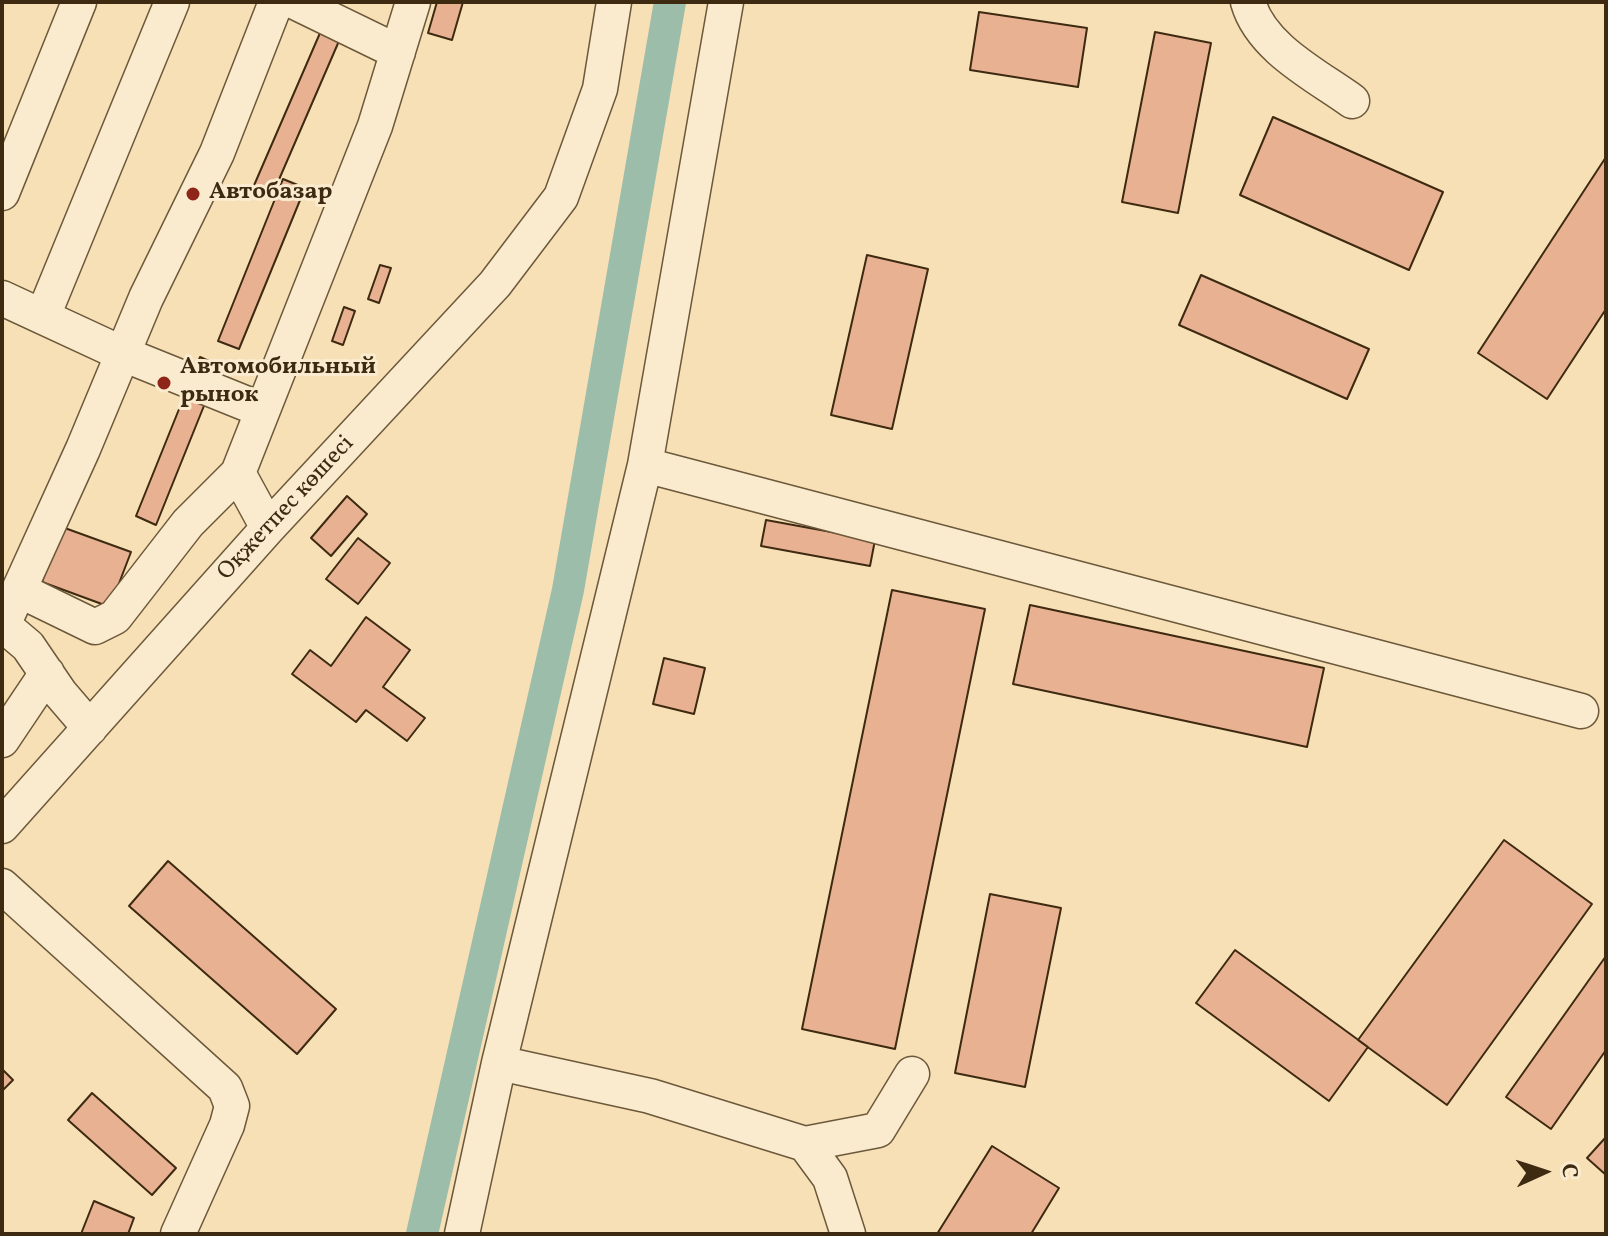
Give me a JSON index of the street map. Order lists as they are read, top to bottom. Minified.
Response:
{"streets":{"street":["Оқжетпес көшесі"]},"places":["Автобазар","Автомобильный рынок"],"north":"right"}
